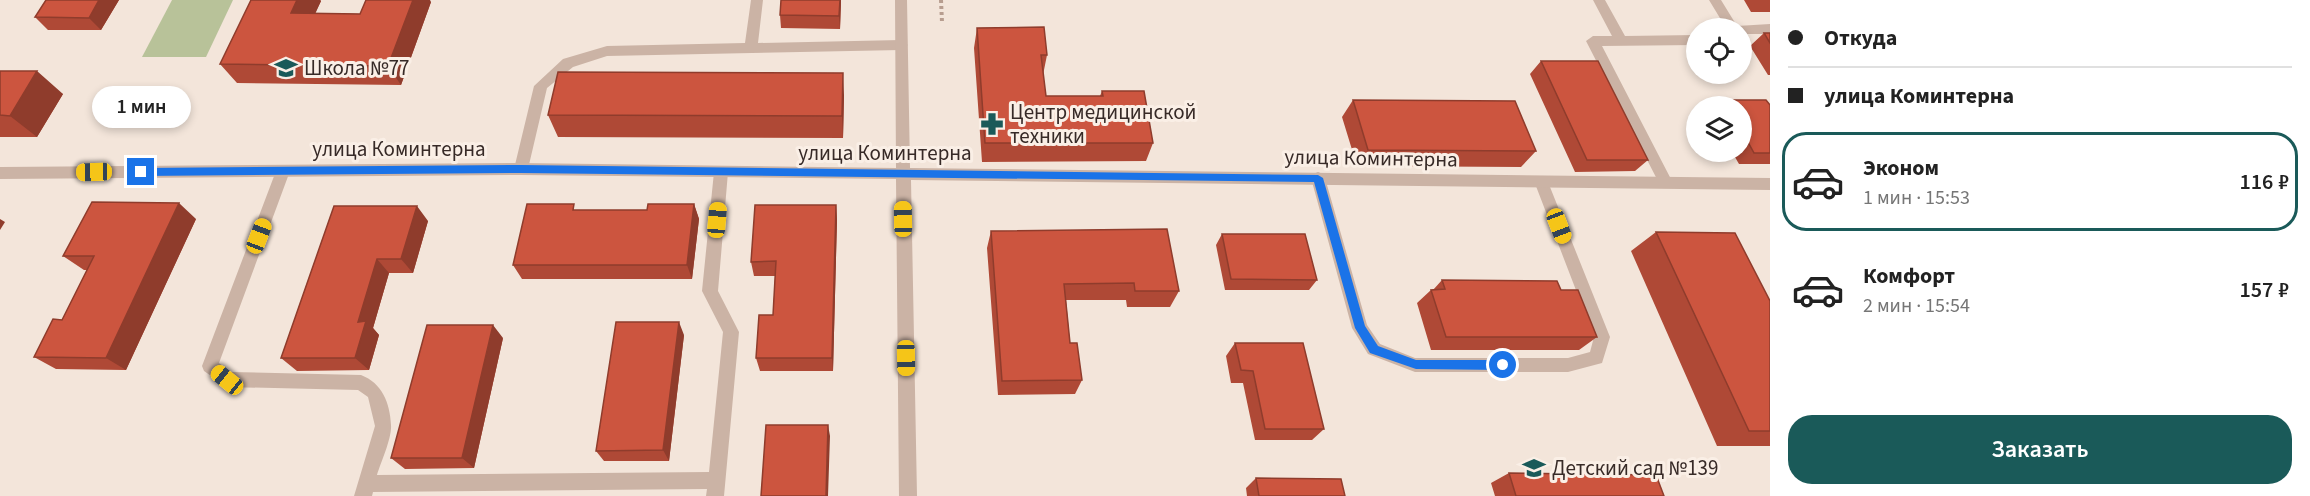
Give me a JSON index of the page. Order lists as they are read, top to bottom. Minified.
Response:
{"streets":{"street":["улица Коминтерна"]},"places":{"school or university":["Школа №77","Детский сад №139"],"pharmacy":["Центр медицинской техники"]},"page":{"banner":["Откуда","улица Коминтерна"],"bubble":"1 мин","list":[{"name":"Эконом","note":"1 мин · 15:53","value":"116 ₽"},{"name":"Комфорт","note":"2 мин · 15:54","value":"157 ₽"}],"buttons":"Заказать"}}
